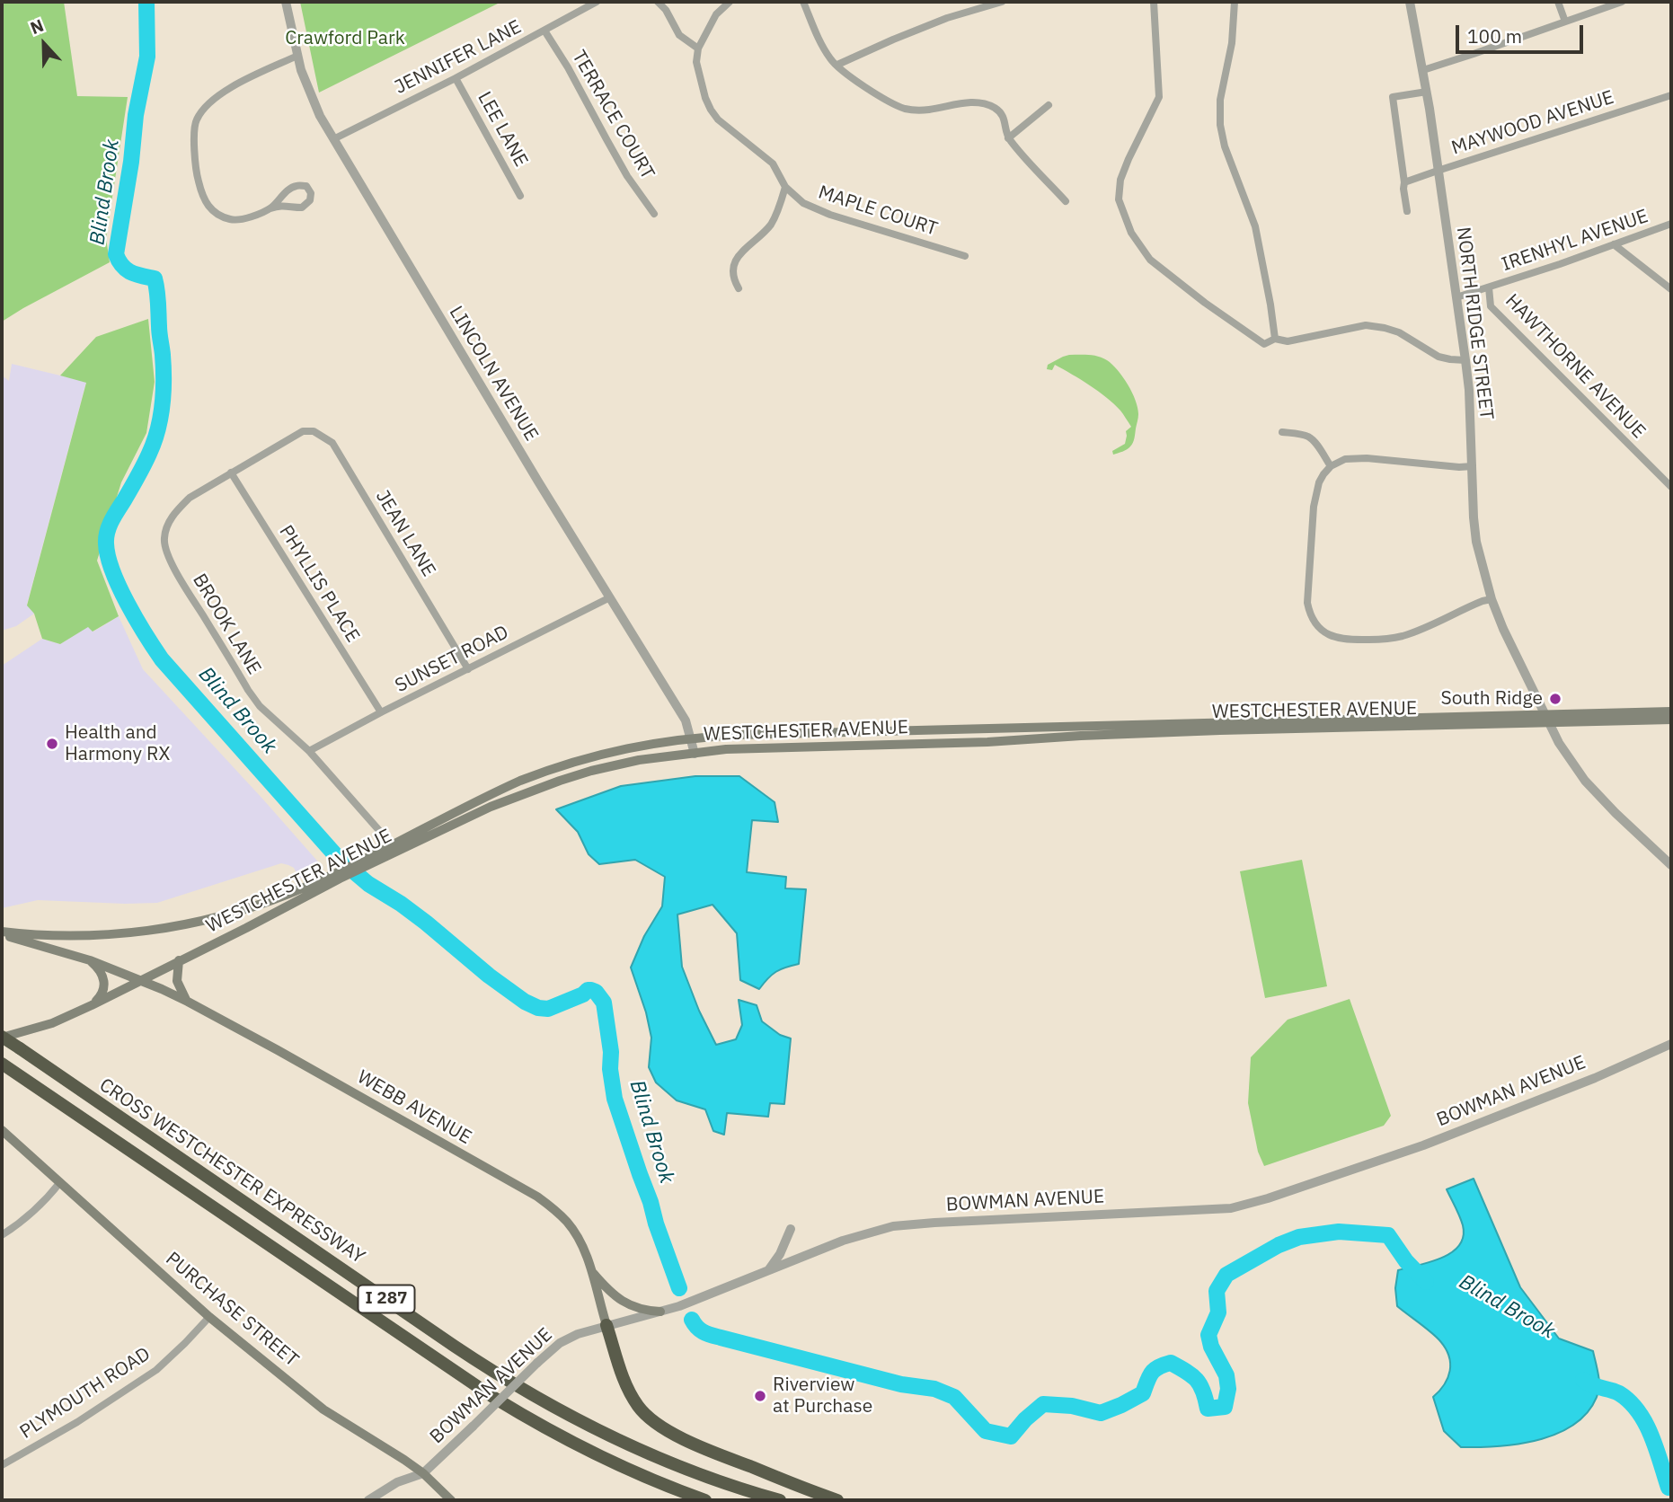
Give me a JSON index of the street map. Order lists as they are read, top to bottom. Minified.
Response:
{"streets":{"highway":["CROSS WESTCHESTER EXPRESSWAY","I 287"],"main road":["WESTCHESTER AVENUE","WEBB AVENUE","PURCHASE STREET"],"street":["JENNIFER LANE","TERRACE COURT","MAYWOOD AVENUE","LEE LANE","MAPLE COURT","IRENHYL AVENUE","NORTH RIDGE STREET","HAWTHORNE AVENUE","LINCOLN AVENUE","JEAN LANE","PHYLLIS PLACE","BROOK LANE","SUNSET ROAD","BOWMAN AVENUE","PLYMOUTH ROAD"]},"crossings":[["JENNIFER LANE","TERRACE COURT"],["JENNIFER LANE","LEE LANE"],["JENNIFER LANE","LINCOLN AVENUE"],["MAYWOOD AVENUE","NORTH RIDGE STREET"],["IRENHYL AVENUE","HAWTHORNE AVENUE"],["NORTH RIDGE STREET","HAWTHORNE AVENUE"],["NORTH RIDGE STREET","WESTCHESTER AVENUE"],["LINCOLN AVENUE","SUNSET ROAD"],["LINCOLN AVENUE","WESTCHESTER AVENUE"],["JEAN LANE","BROOK LANE"],["JEAN LANE","SUNSET ROAD"],["PHYLLIS PLACE","BROOK LANE"],["PHYLLIS PLACE","SUNSET ROAD"],["BROOK LANE","SUNSET ROAD"],["BROOK LANE","WESTCHESTER AVENUE"],["WESTCHESTER AVENUE","WEBB AVENUE"],["WESTCHESTER AVENUE","CROSS WESTCHESTER EXPRESSWAY"],["BOWMAN AVENUE","WEBB AVENUE"],["BOWMAN AVENUE","PURCHASE STREET"],["PURCHASE STREET","PLYMOUTH ROAD"]],"water":["Blind Brook"],"parks":["Crawford Park"],"places":["South Ridge","Health and Harmony RX","Riverview at Purchase"],"scale_bar":"100 m","north":"top"}
